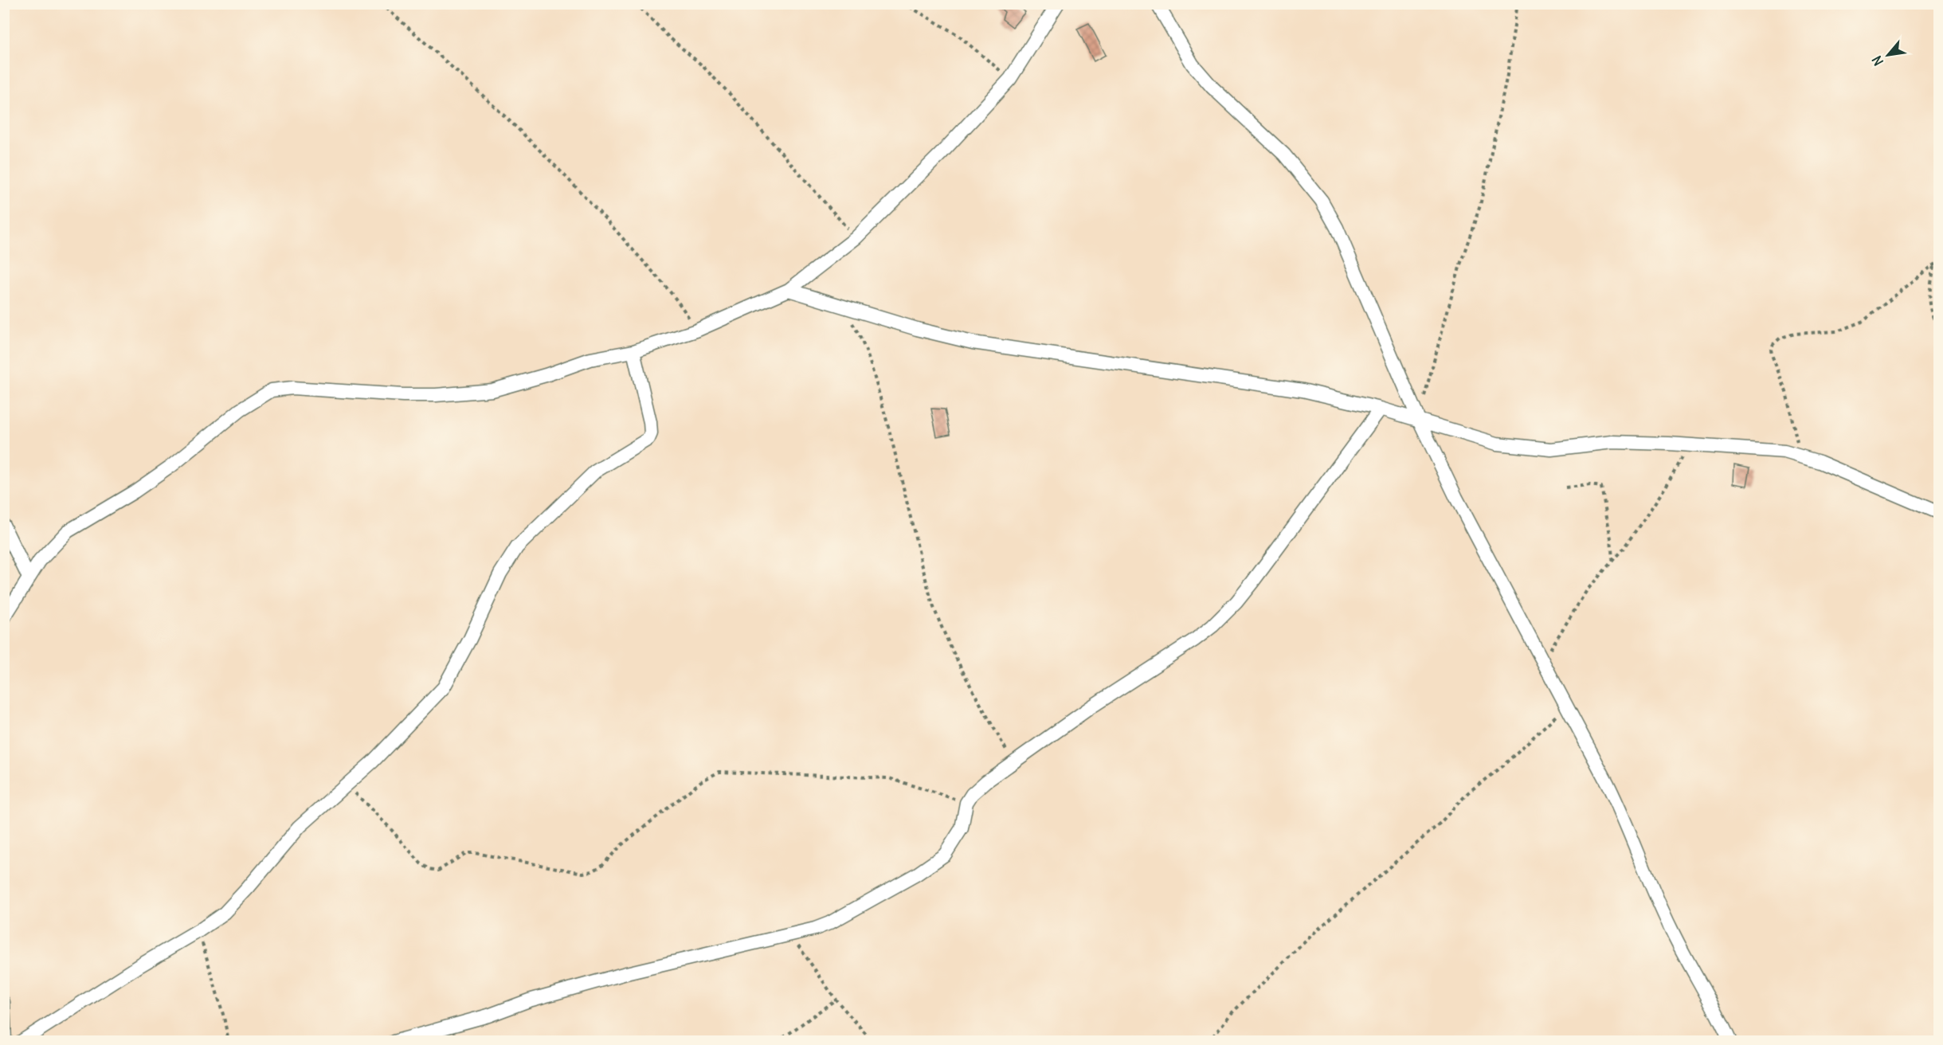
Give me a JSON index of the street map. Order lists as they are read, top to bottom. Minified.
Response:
{"north":"bottom left"}
